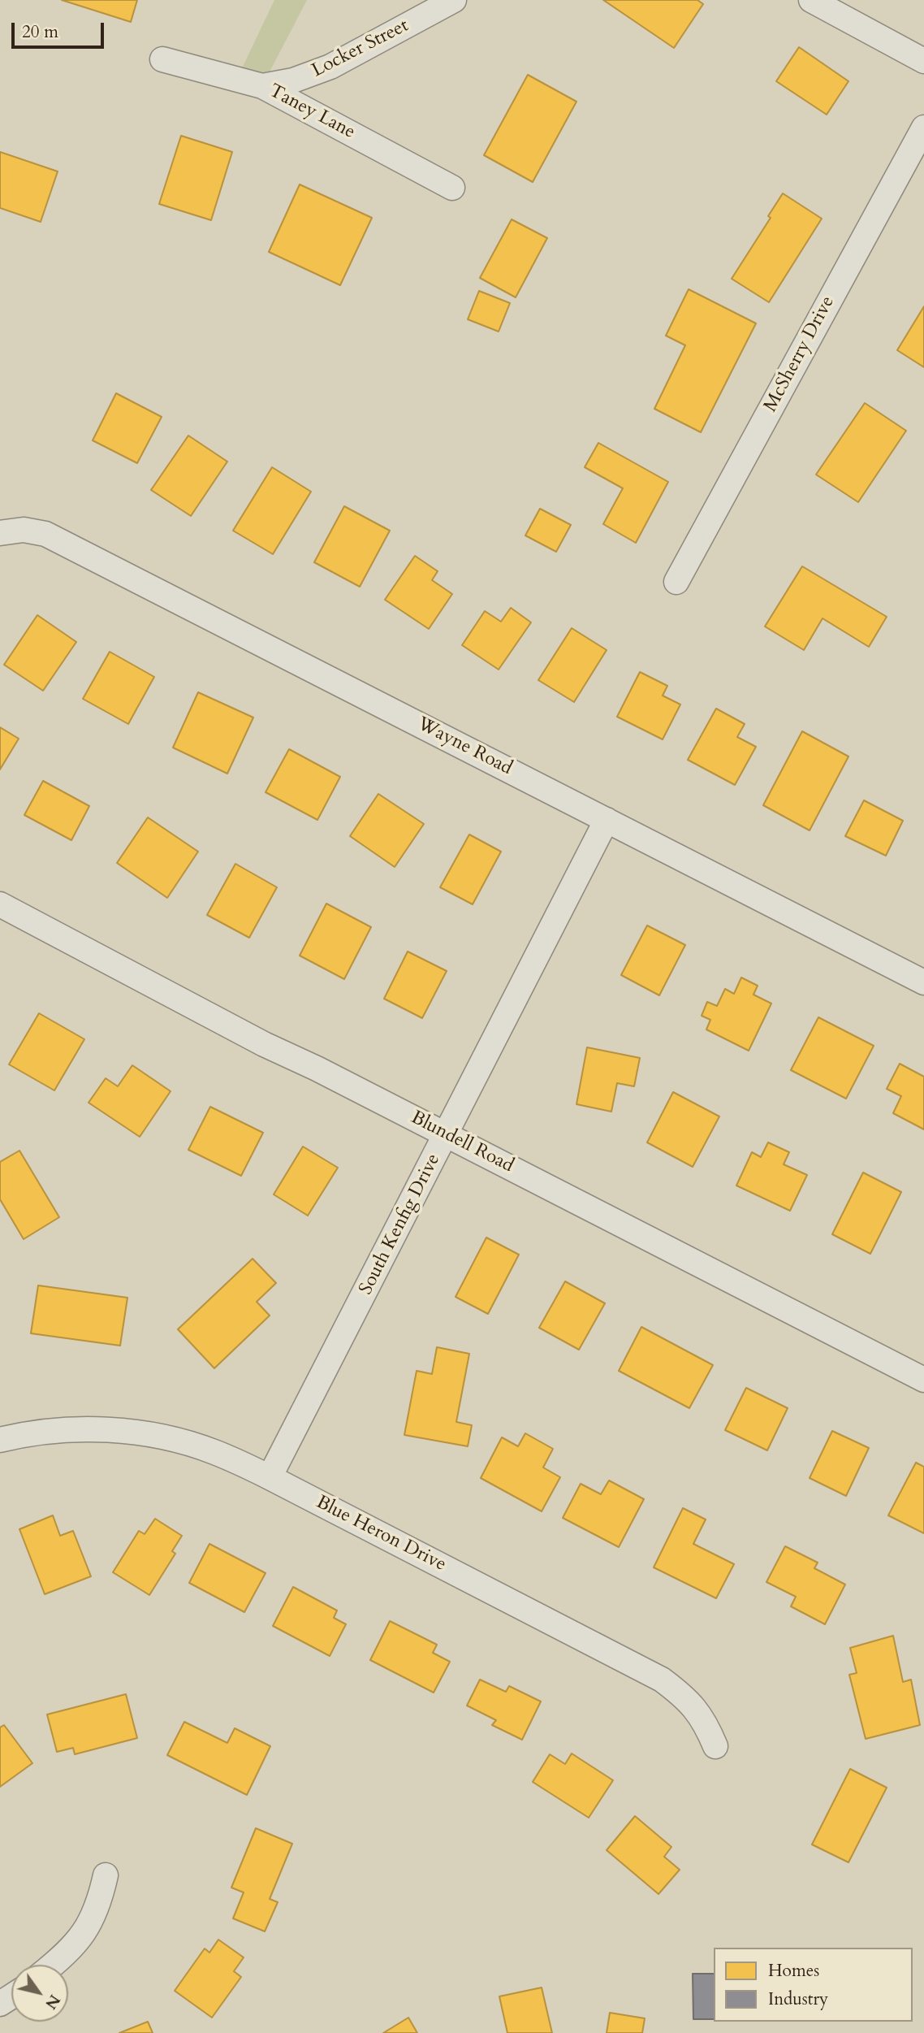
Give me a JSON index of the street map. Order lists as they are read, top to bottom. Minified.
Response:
{"streets":{"street":["Locker Street","Taney Lane","McSherry Drive","Wayne Road","Blundell Road","South Kenfig Drive","Blue Heron Drive"]},"crossings":[["Locker Street","Taney Lane"],["Wayne Road","South Kenfig Drive"],["Blundell Road","South Kenfig Drive"],["South Kenfig Drive","Blue Heron Drive"]],"legend":["Homes","Industry"],"scale_bar":"20 m","north":"bottom right"}
